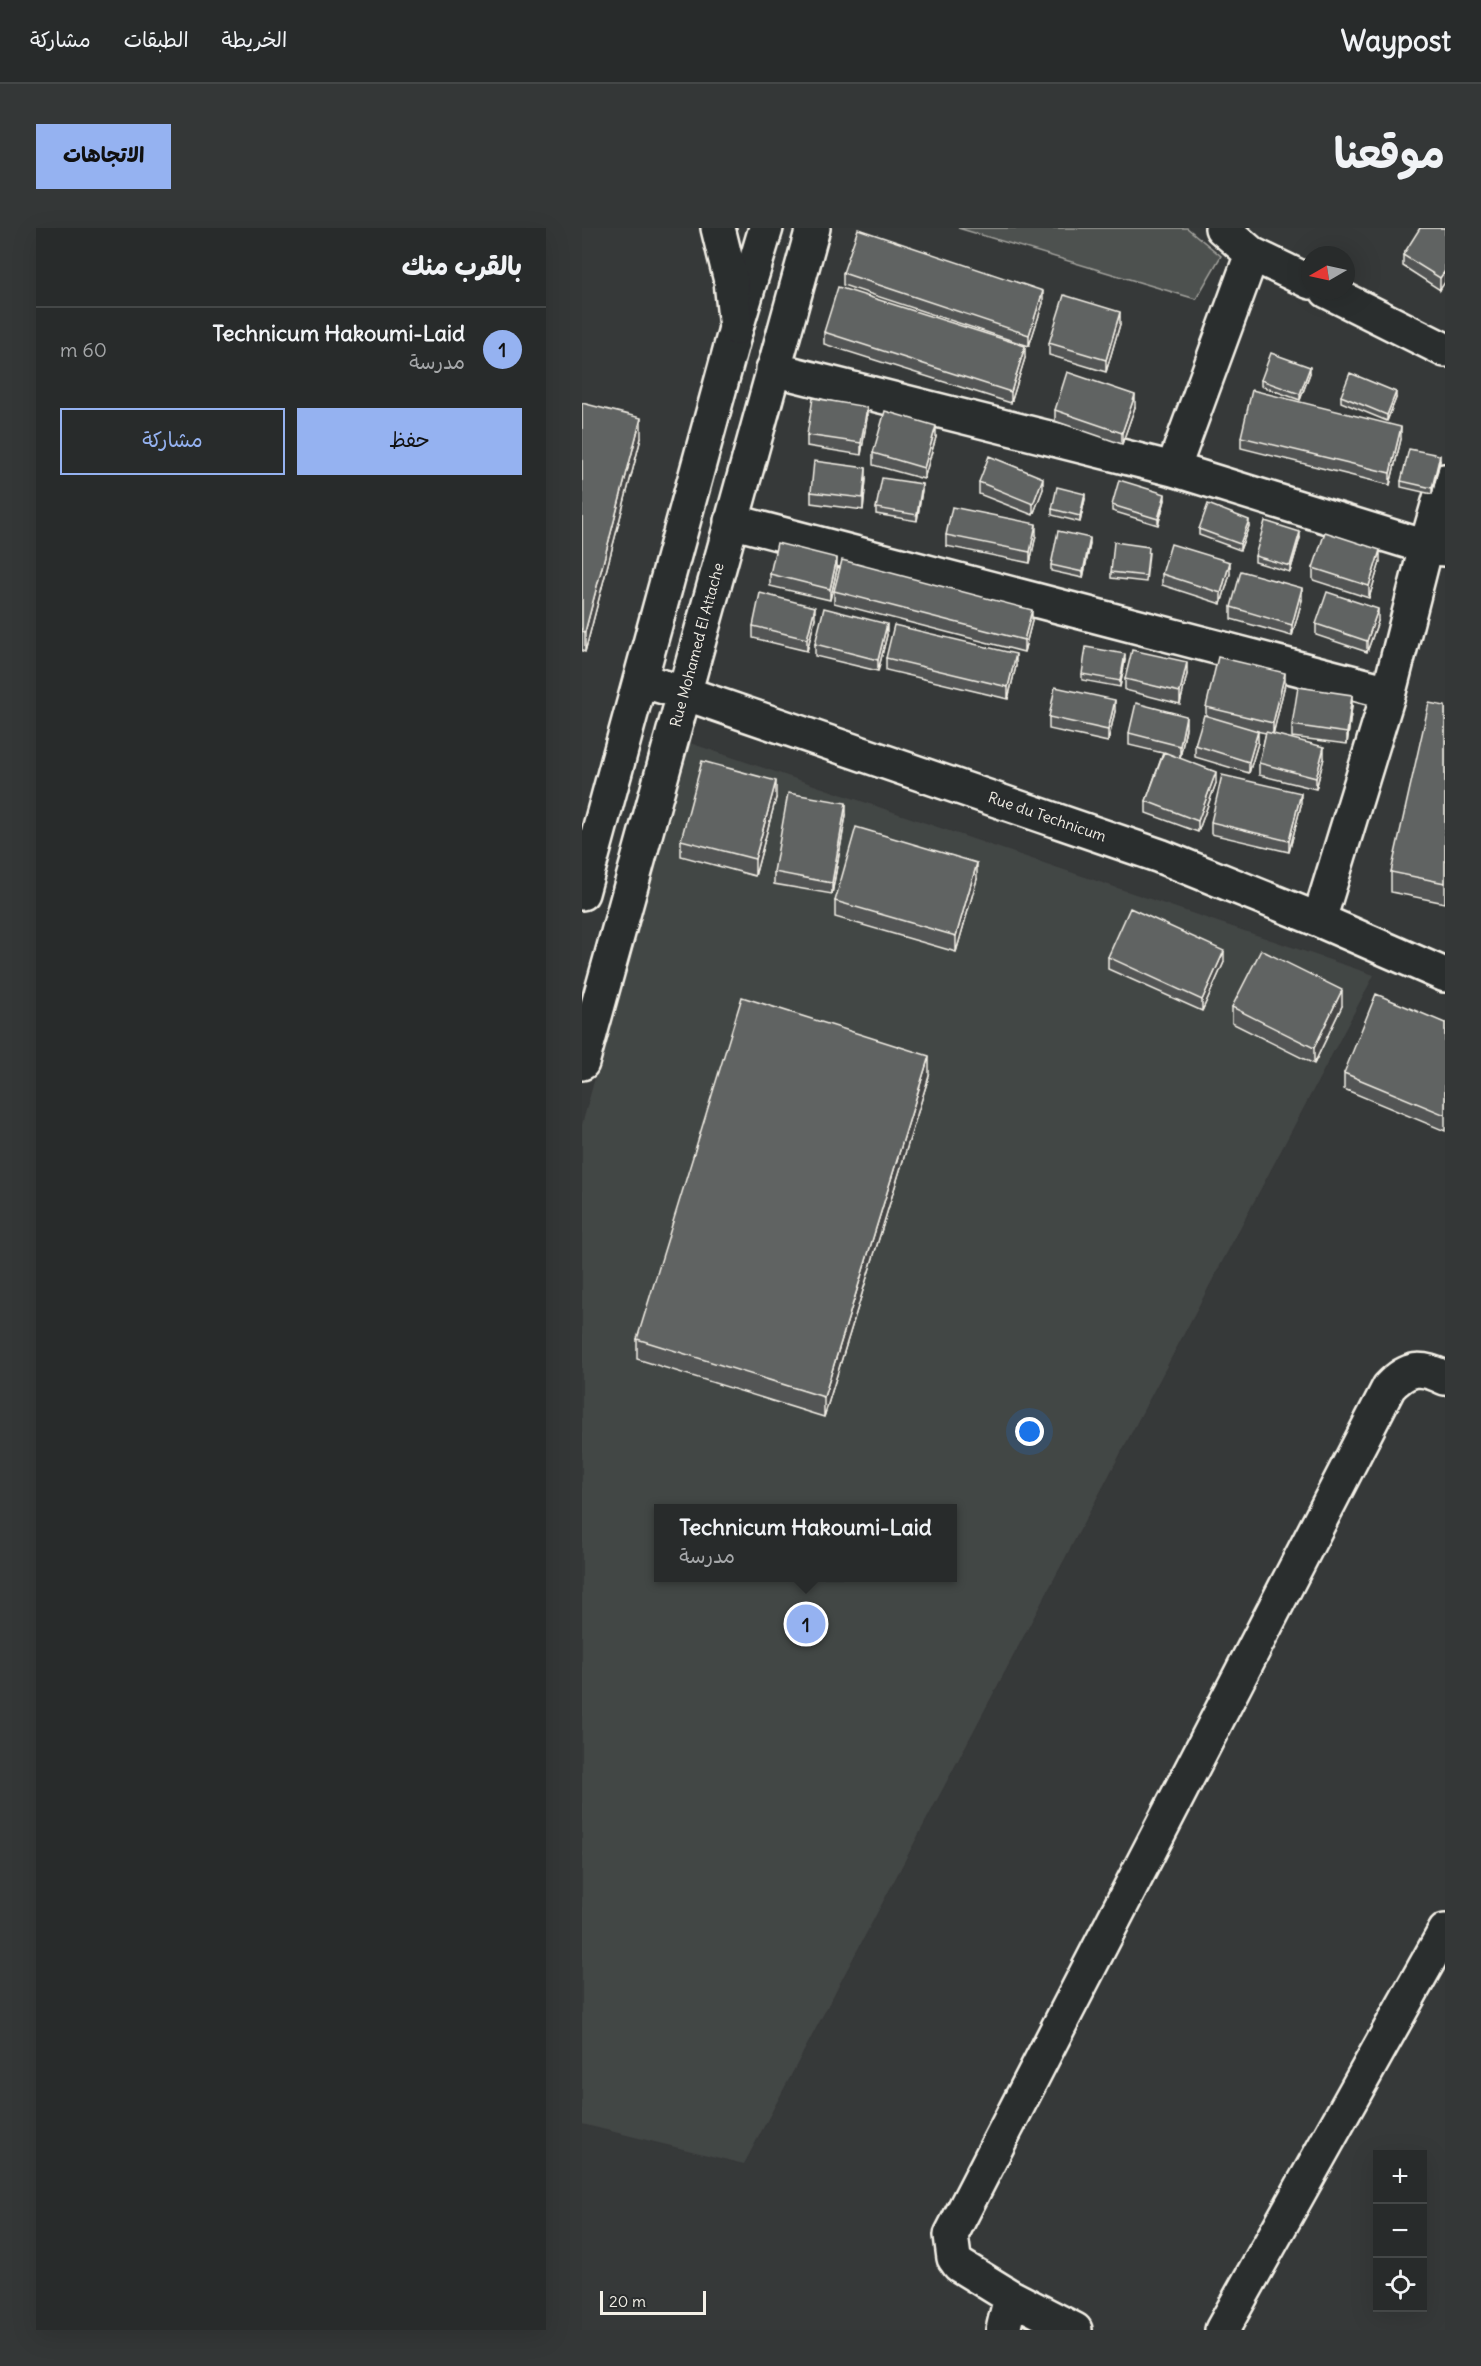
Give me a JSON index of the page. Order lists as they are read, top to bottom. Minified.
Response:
{"streets":{"street":["Rue Mohamed El Attache","Rue du Technicum"]},"crossings":[["Rue Mohamed El Attache","Rue du Technicum"]],"scale_bar":"20 m","north":"left","page":{"header":"Waypost","nav":["الخريطة","الطبقات","مشاركة"],"title":"موقعنا","buttons":["الاتجاهات",["حفظ","مشاركة"]],"heading":"بالقرب منك","list":[{"mark":"1","name":"Technicum Hakoumi-Laid","note":"مدرسة","value":"60 m"}],"popup":["Technicum Hakoumi-Laid","مدرسة"],"pins":"1","map_buttons":["+","−"],"scale":"20 m"}}
